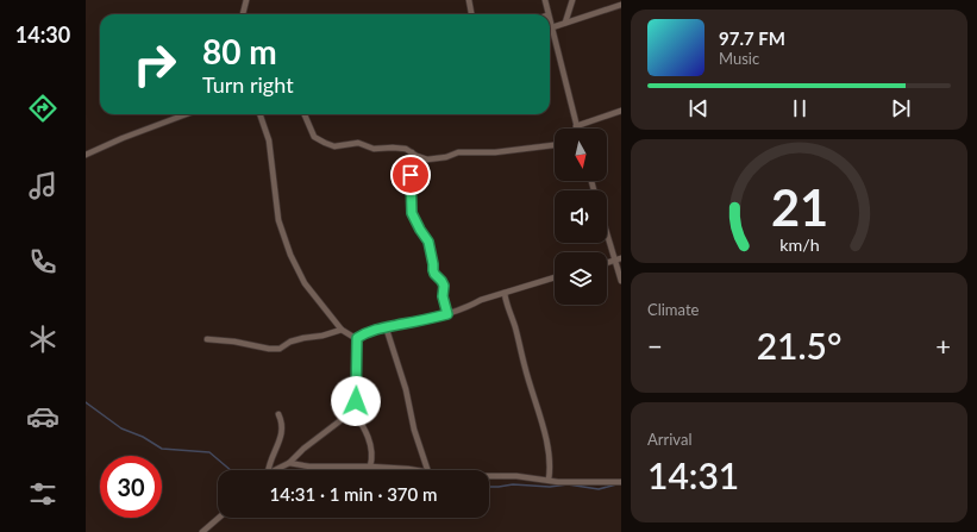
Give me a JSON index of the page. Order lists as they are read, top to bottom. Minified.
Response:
{"north":"bottom","page":{"tabs":"14:30","turn":["80 m","Turn right"],"song":["97.7 FM","Music"],"tile":["Climate",["Arrival","14:31"]],"heat":["−","21.5°","+"],"limit":"30","trip":"14:31 · 1 min · 370 m","gauge":["21","km/h"]}}
